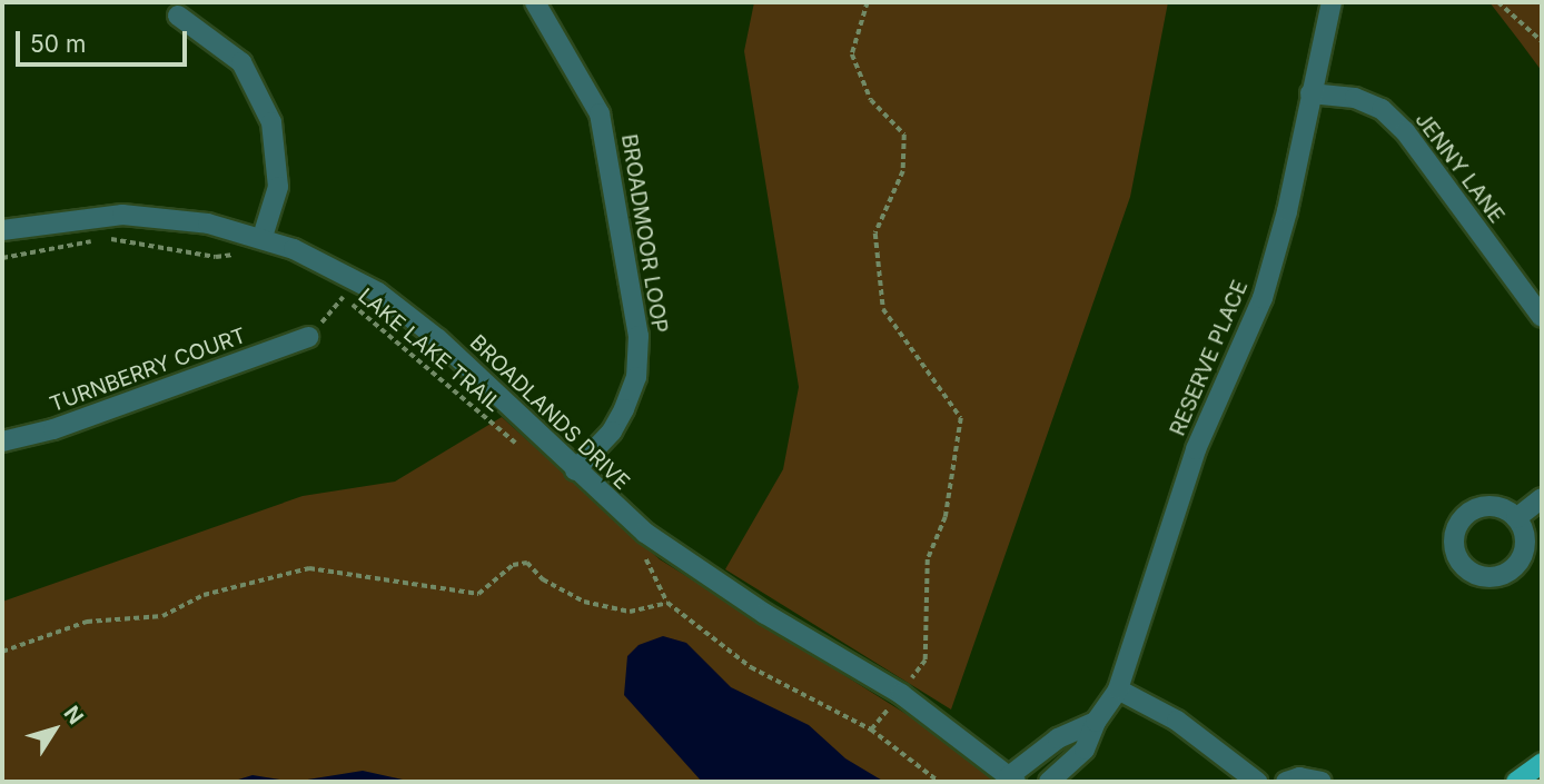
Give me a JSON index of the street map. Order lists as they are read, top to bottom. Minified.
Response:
{"streets":{"street":["JENNY LANE","BROADMOOR LOOP","RESERVE PLACE","TURNBERRY COURT","BROADLANDS DRIVE"],"path":["LAKE LAKE TRAIL"]},"crossings":[["JENNY LANE","RESERVE PLACE"],["BROADMOOR LOOP","BROADLANDS DRIVE"]],"scale_bar":"50 m","north":"top right"}
